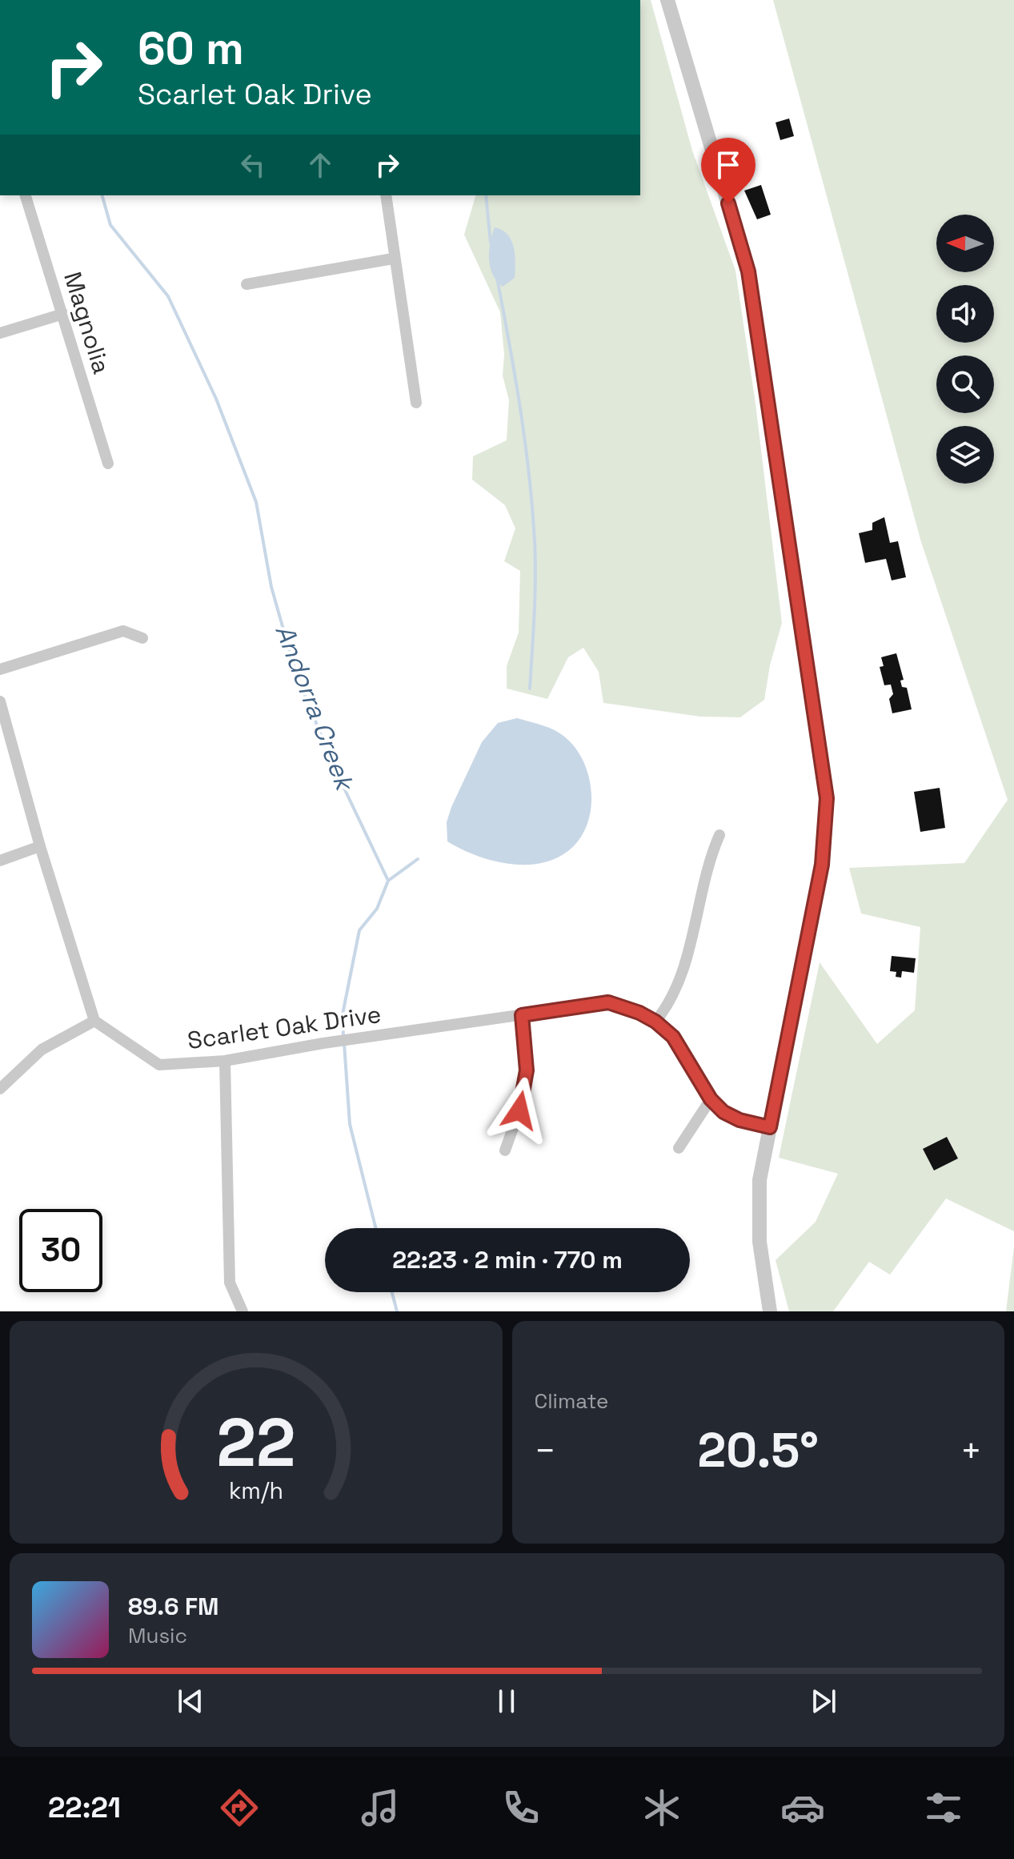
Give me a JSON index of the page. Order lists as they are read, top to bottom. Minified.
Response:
{"streets":{"street":["Magnolia","Scarlet Oak Drive"]},"water":["Andorra Creek"],"north":"left","page":{"turn":["60 m","Scarlet Oak Drive"],"limit":"30","trip":"22:23 · 2 min · 770 m","tile":"Climate","heat":["−","20.5°","+"],"song":["89.6 FM","Music"],"tabs":"22:21","gauge":["22","km/h"]}}
